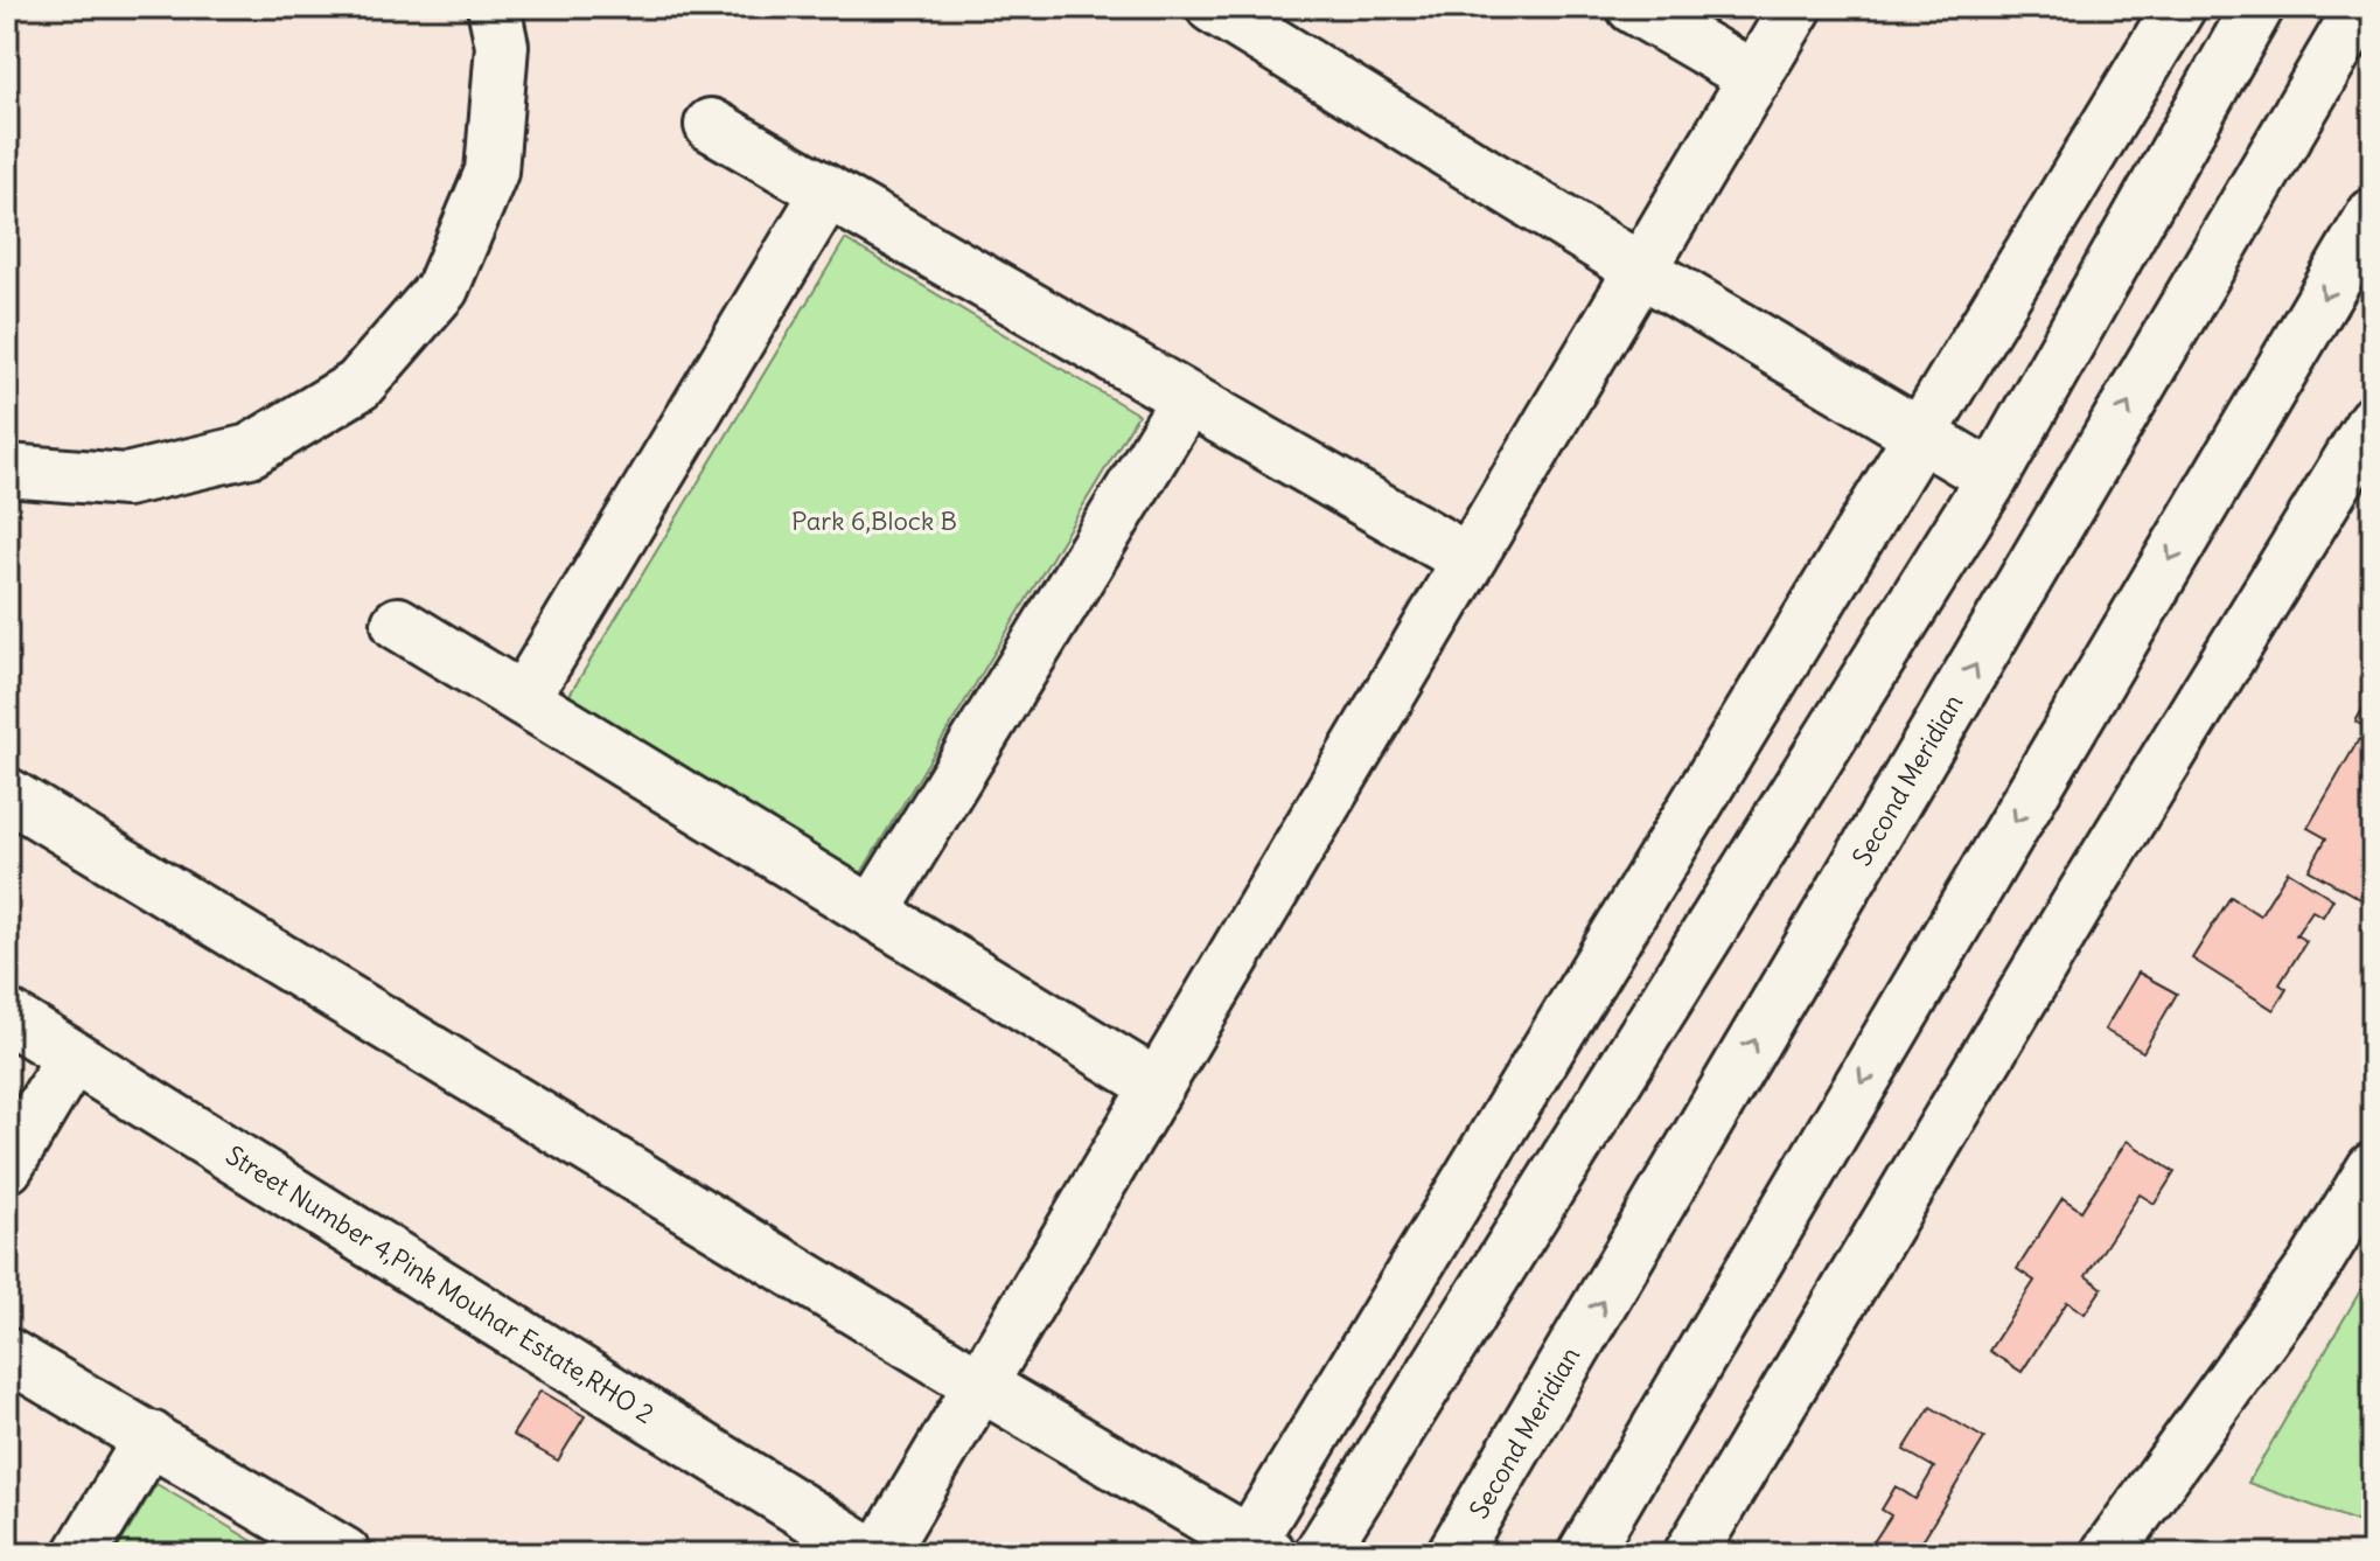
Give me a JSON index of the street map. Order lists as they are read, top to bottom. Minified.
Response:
{"streets":{"street":["Second Meridian","Street Number 4,Pink Mouhar Estate,RHO 2"]},"parks":["Park 6,Block B"]}
